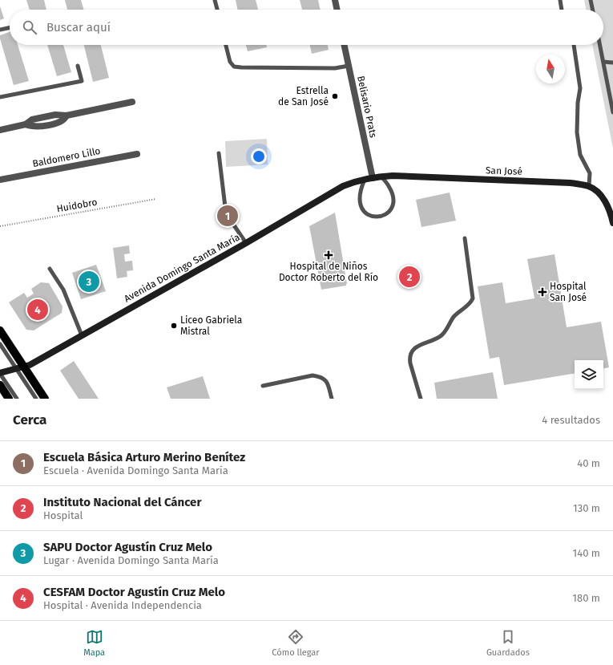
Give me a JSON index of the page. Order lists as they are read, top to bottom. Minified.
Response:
{"streets":{"main road":["San José","Avenida Domingo Santa María"],"street":["Belisario Prats","Baldomero Lillo"],"path":["Huidobro"]},"crossings":[["Belisario Prats","San José"],["Belisario Prats","Avenida Domingo Santa María"],["San José","Avenida Domingo Santa María"]],"places":{"other":["Estrella de San José","Liceo Gabriela Mistral"],"health":["Hospital de Niños Doctor Roberto del Río","Hospital San José"]},"north":"top","page":{"search":"Buscar aquí","pins":["1","2","3","4"],"heading":["Cerca","4 resultados"],"list":[{"mark":"1","name":"Escuela Básica Arturo Merino Benítez","note":"Escuela · Avenida Domingo Santa María","value":"40 m"},{"mark":"2","name":"Instituto Nacional del Cáncer","note":"Hospital","value":"130 m"},{"mark":"3","name":"SAPU Doctor Agustín Cruz Melo","note":"Lugar · Avenida Domingo Santa María","value":"140 m"},{"mark":"4","name":"CESFAM Doctor Agustín Cruz Melo","note":"Hospital · Avenida Independencia","value":"180 m"}],"nav":["Mapa","Cómo llegar","Guardados"]}}
